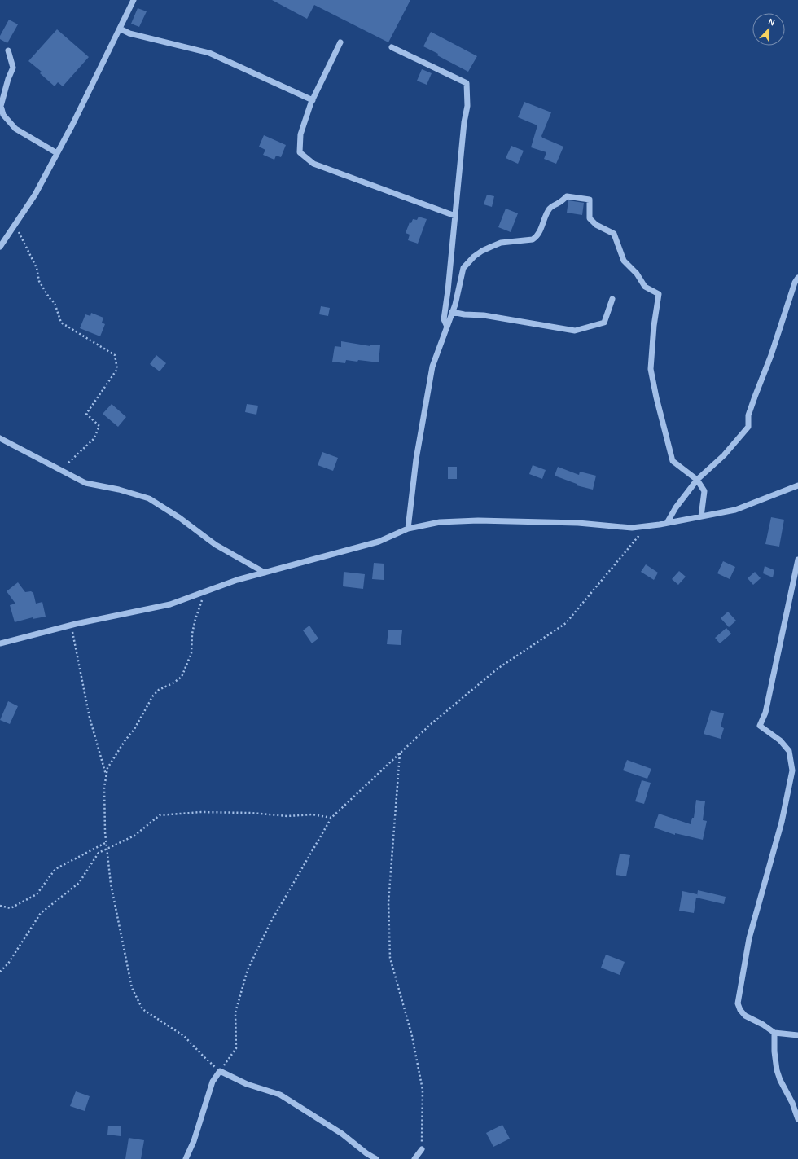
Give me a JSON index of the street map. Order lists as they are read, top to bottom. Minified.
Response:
{"north":"top"}
